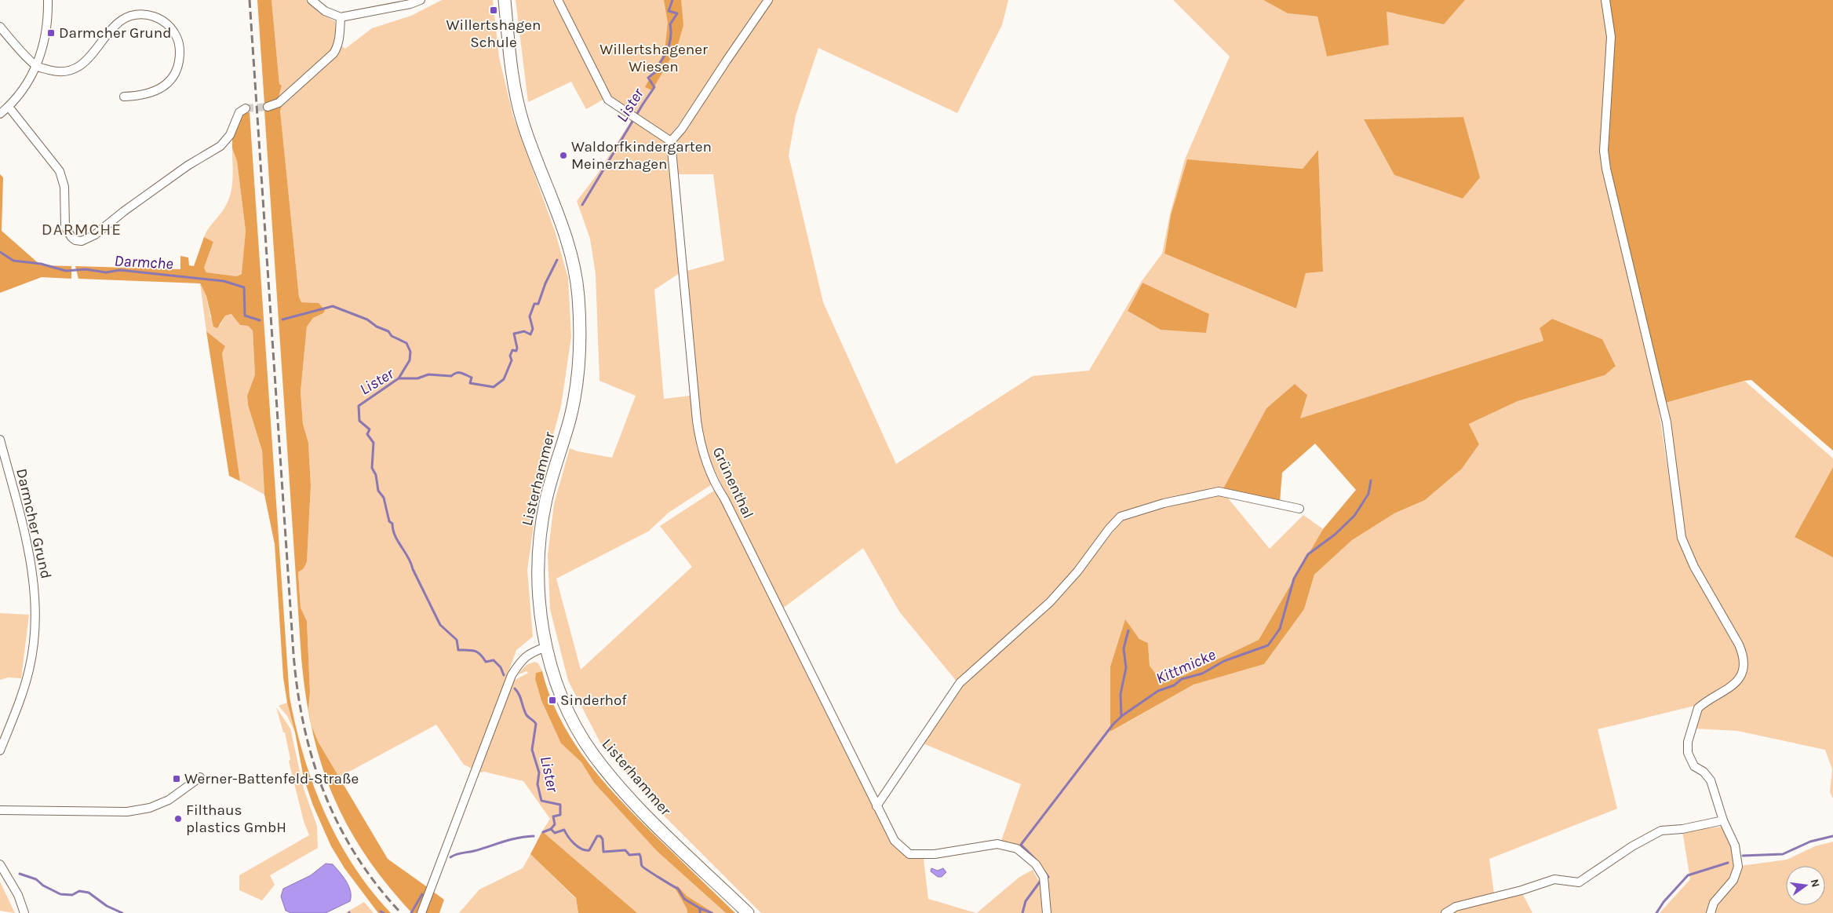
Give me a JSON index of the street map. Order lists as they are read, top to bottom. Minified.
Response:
{"streets":{"main road":["Listerhammer"],"street":["Grünenthal","Darmcher Grund"]},"districts":["DARMCHE"],"water":["Lister","Darmche","Kittmicke"],"parks":["Willertshagener Wiesen"],"places":{"transit":["Willertshagen Schule","Darmcher Grund","Sinderhof","Werner-Battenfeld-Straße"],"other":["Waldorfkindergarten Meinerzhagen","Filthaus plastics GmbH"]},"north":"right"}
